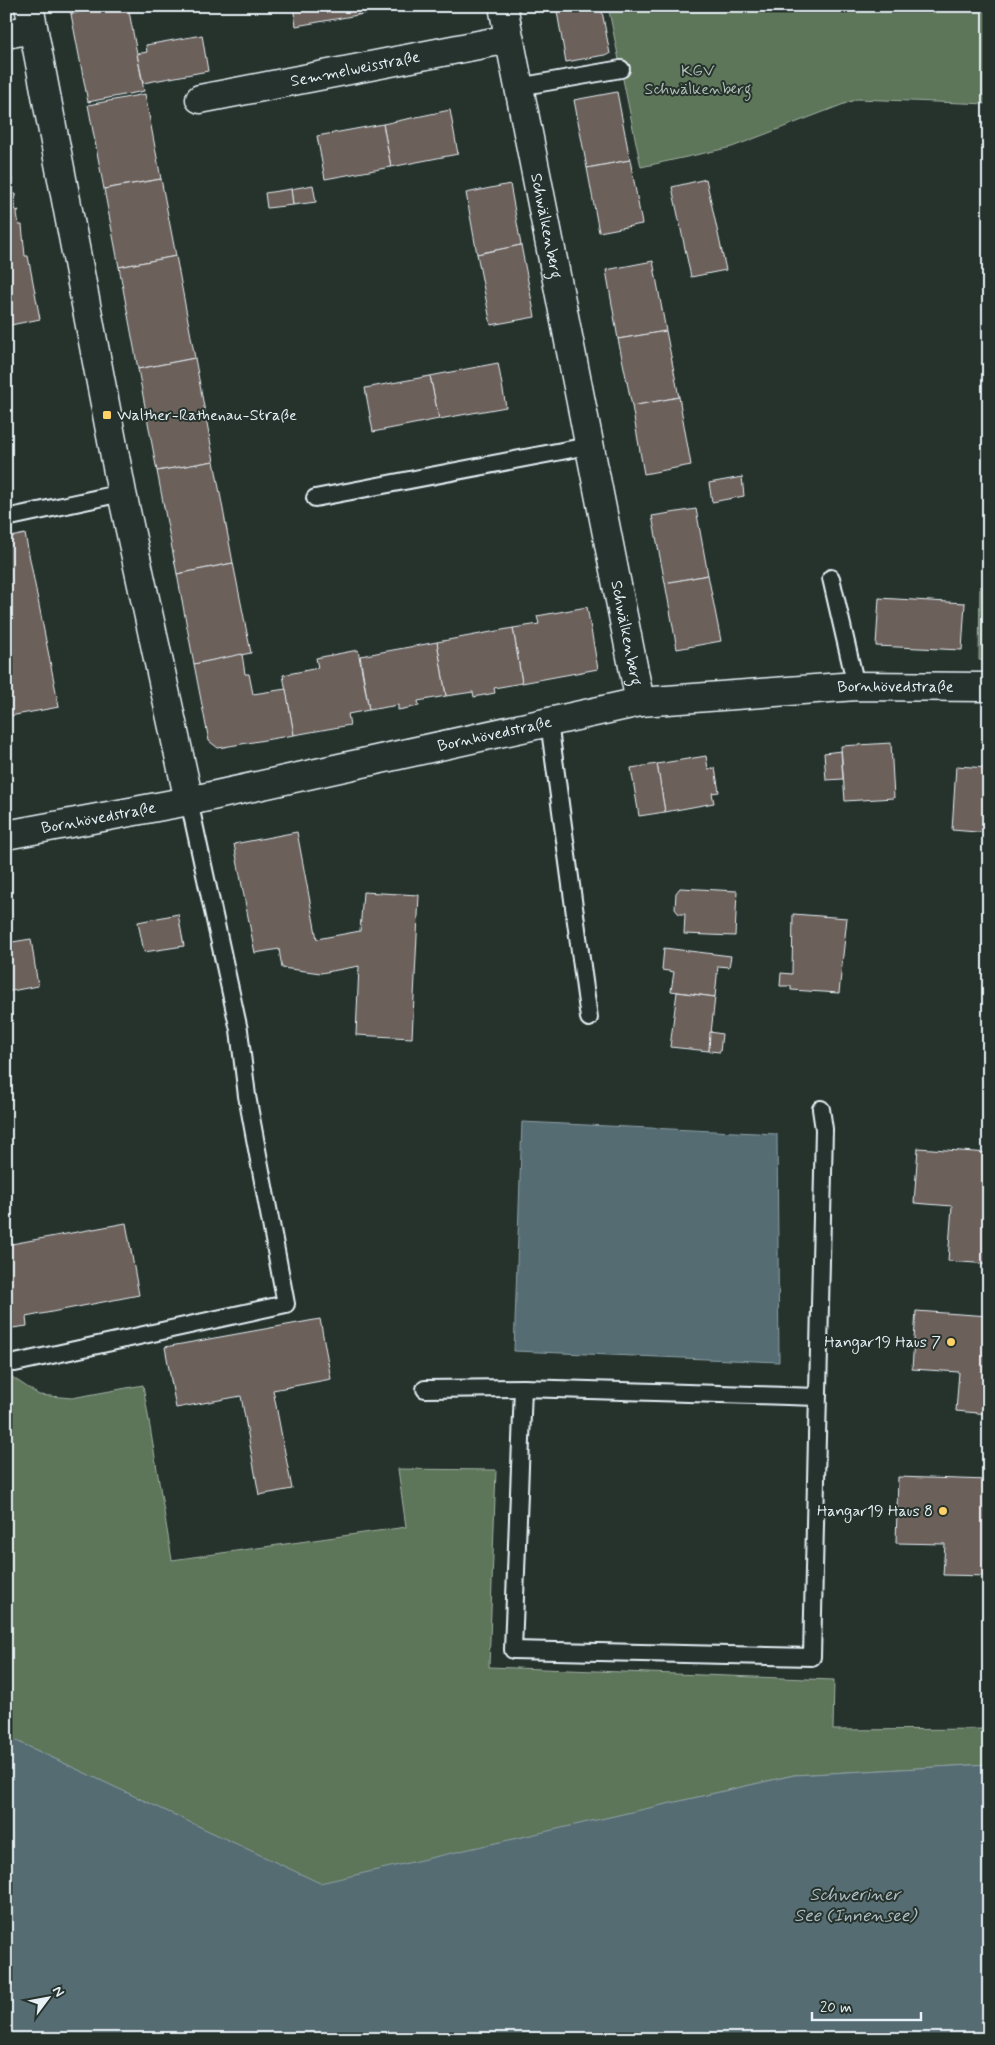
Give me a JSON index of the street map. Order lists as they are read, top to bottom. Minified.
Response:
{"streets":{"street":["Semmelweisstraße","Schwälkenberg","Bornhövedstraße"]},"crossings":[["Semmelweisstraße","Schwälkenberg"],["Schwälkenberg","Bornhövedstraße"]],"water":["Schweriner See (Innensee)"],"parks":["KGV Schwälkenberg"],"places":{"transit":["Walther-Rathenau-Straße"],"other":["Hangar19 Haus 7","Hangar19 Haus 8"]},"scale_bar":"20 m","north":"top right"}
